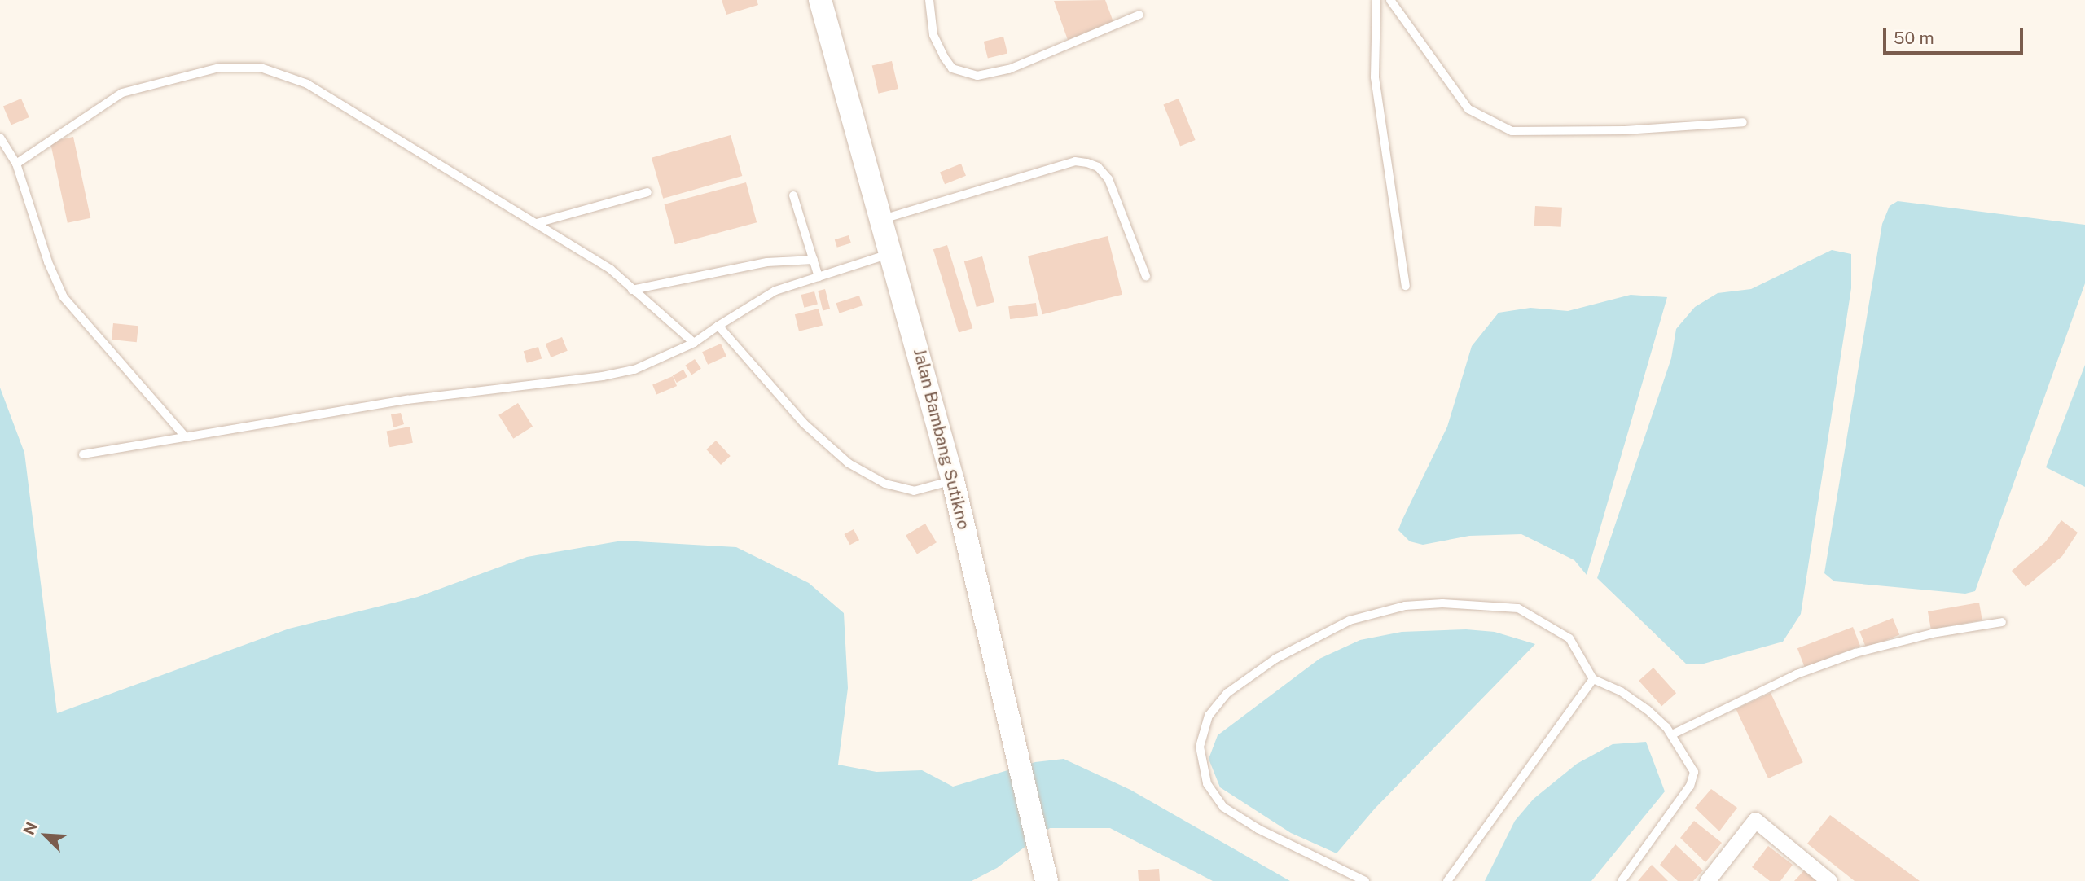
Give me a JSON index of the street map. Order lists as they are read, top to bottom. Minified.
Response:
{"streets":{"street":["Jalan Bambang Sutikno"]},"scale_bar":"50 m","north":"top left"}
